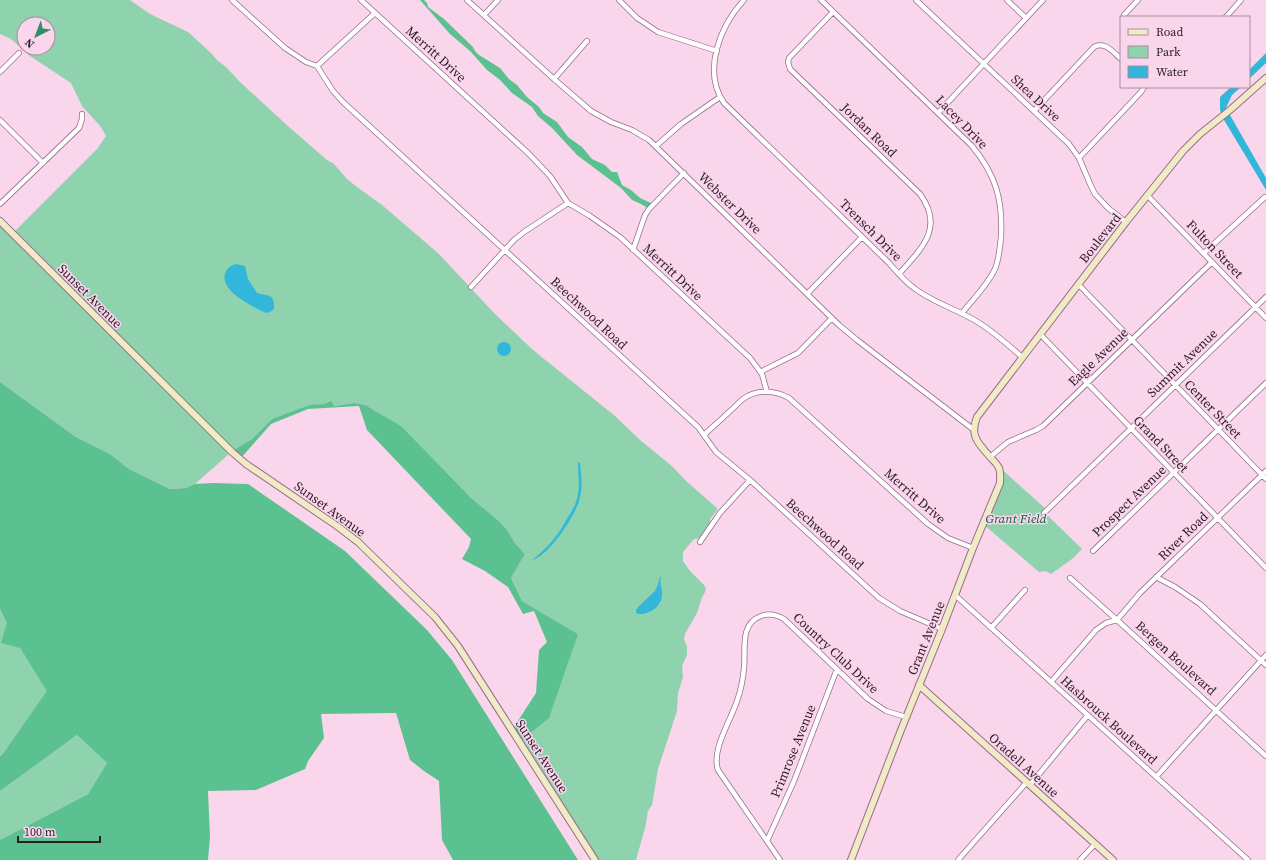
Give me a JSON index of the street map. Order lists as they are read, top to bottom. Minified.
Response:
{"streets":{"street":["Merritt Drive","Shea Drive","Lacey Drive","Jordan Road","Webster Drive","Trensch Drive","Boulevard","Fulton Street","Sunset Avenue","Beechwood Road","Eagle Avenue","Summit Avenue","Center Street","Grand Street","Prospect Avenue","River Road","Grant Avenue","Country Club Drive","Bergen Boulevard","Hasbrouck Boulevard","Primrose Avenue","Oradell Avenue"]},"crossings":[["Merritt Drive","Grant Avenue"],["Shea Drive","Boulevard"],["Lacey Drive","Jordan Road"],["Lacey Drive","Trensch Drive"],["Jordan Road","Trensch Drive"],["Webster Drive","Boulevard"],["Webster Drive","Grant Avenue"],["Trensch Drive","Boulevard"],["Boulevard","Fulton Street"],["Boulevard","Center Street"],["Boulevard","Grand Street"],["Boulevard","Grant Avenue"],["Fulton Street","Eagle Avenue"],["Fulton Street","Summit Avenue"],["Beechwood Road","Grant Avenue"],["Eagle Avenue","Center Street"],["Eagle Avenue","Grand Street"],["Eagle Avenue","Grant Avenue"],["Summit Avenue","Center Street"],["Summit Avenue","Grand Street"],["Center Street","Prospect Avenue"],["Center Street","River Road"],["Grand Street","Prospect Avenue"],["Grand Street","River Road"],["River Road","Bergen Boulevard"],["Grant Avenue","Country Club Drive"],["Grant Avenue","Hasbrouck Boulevard"],["Grant Avenue","Oradell Avenue"],["Country Club Drive","Primrose Avenue"]],"parks":["Grant Field"],"legend":["Road","Park","Water"],"scale_bar":"100 m","north":"bottom left"}
